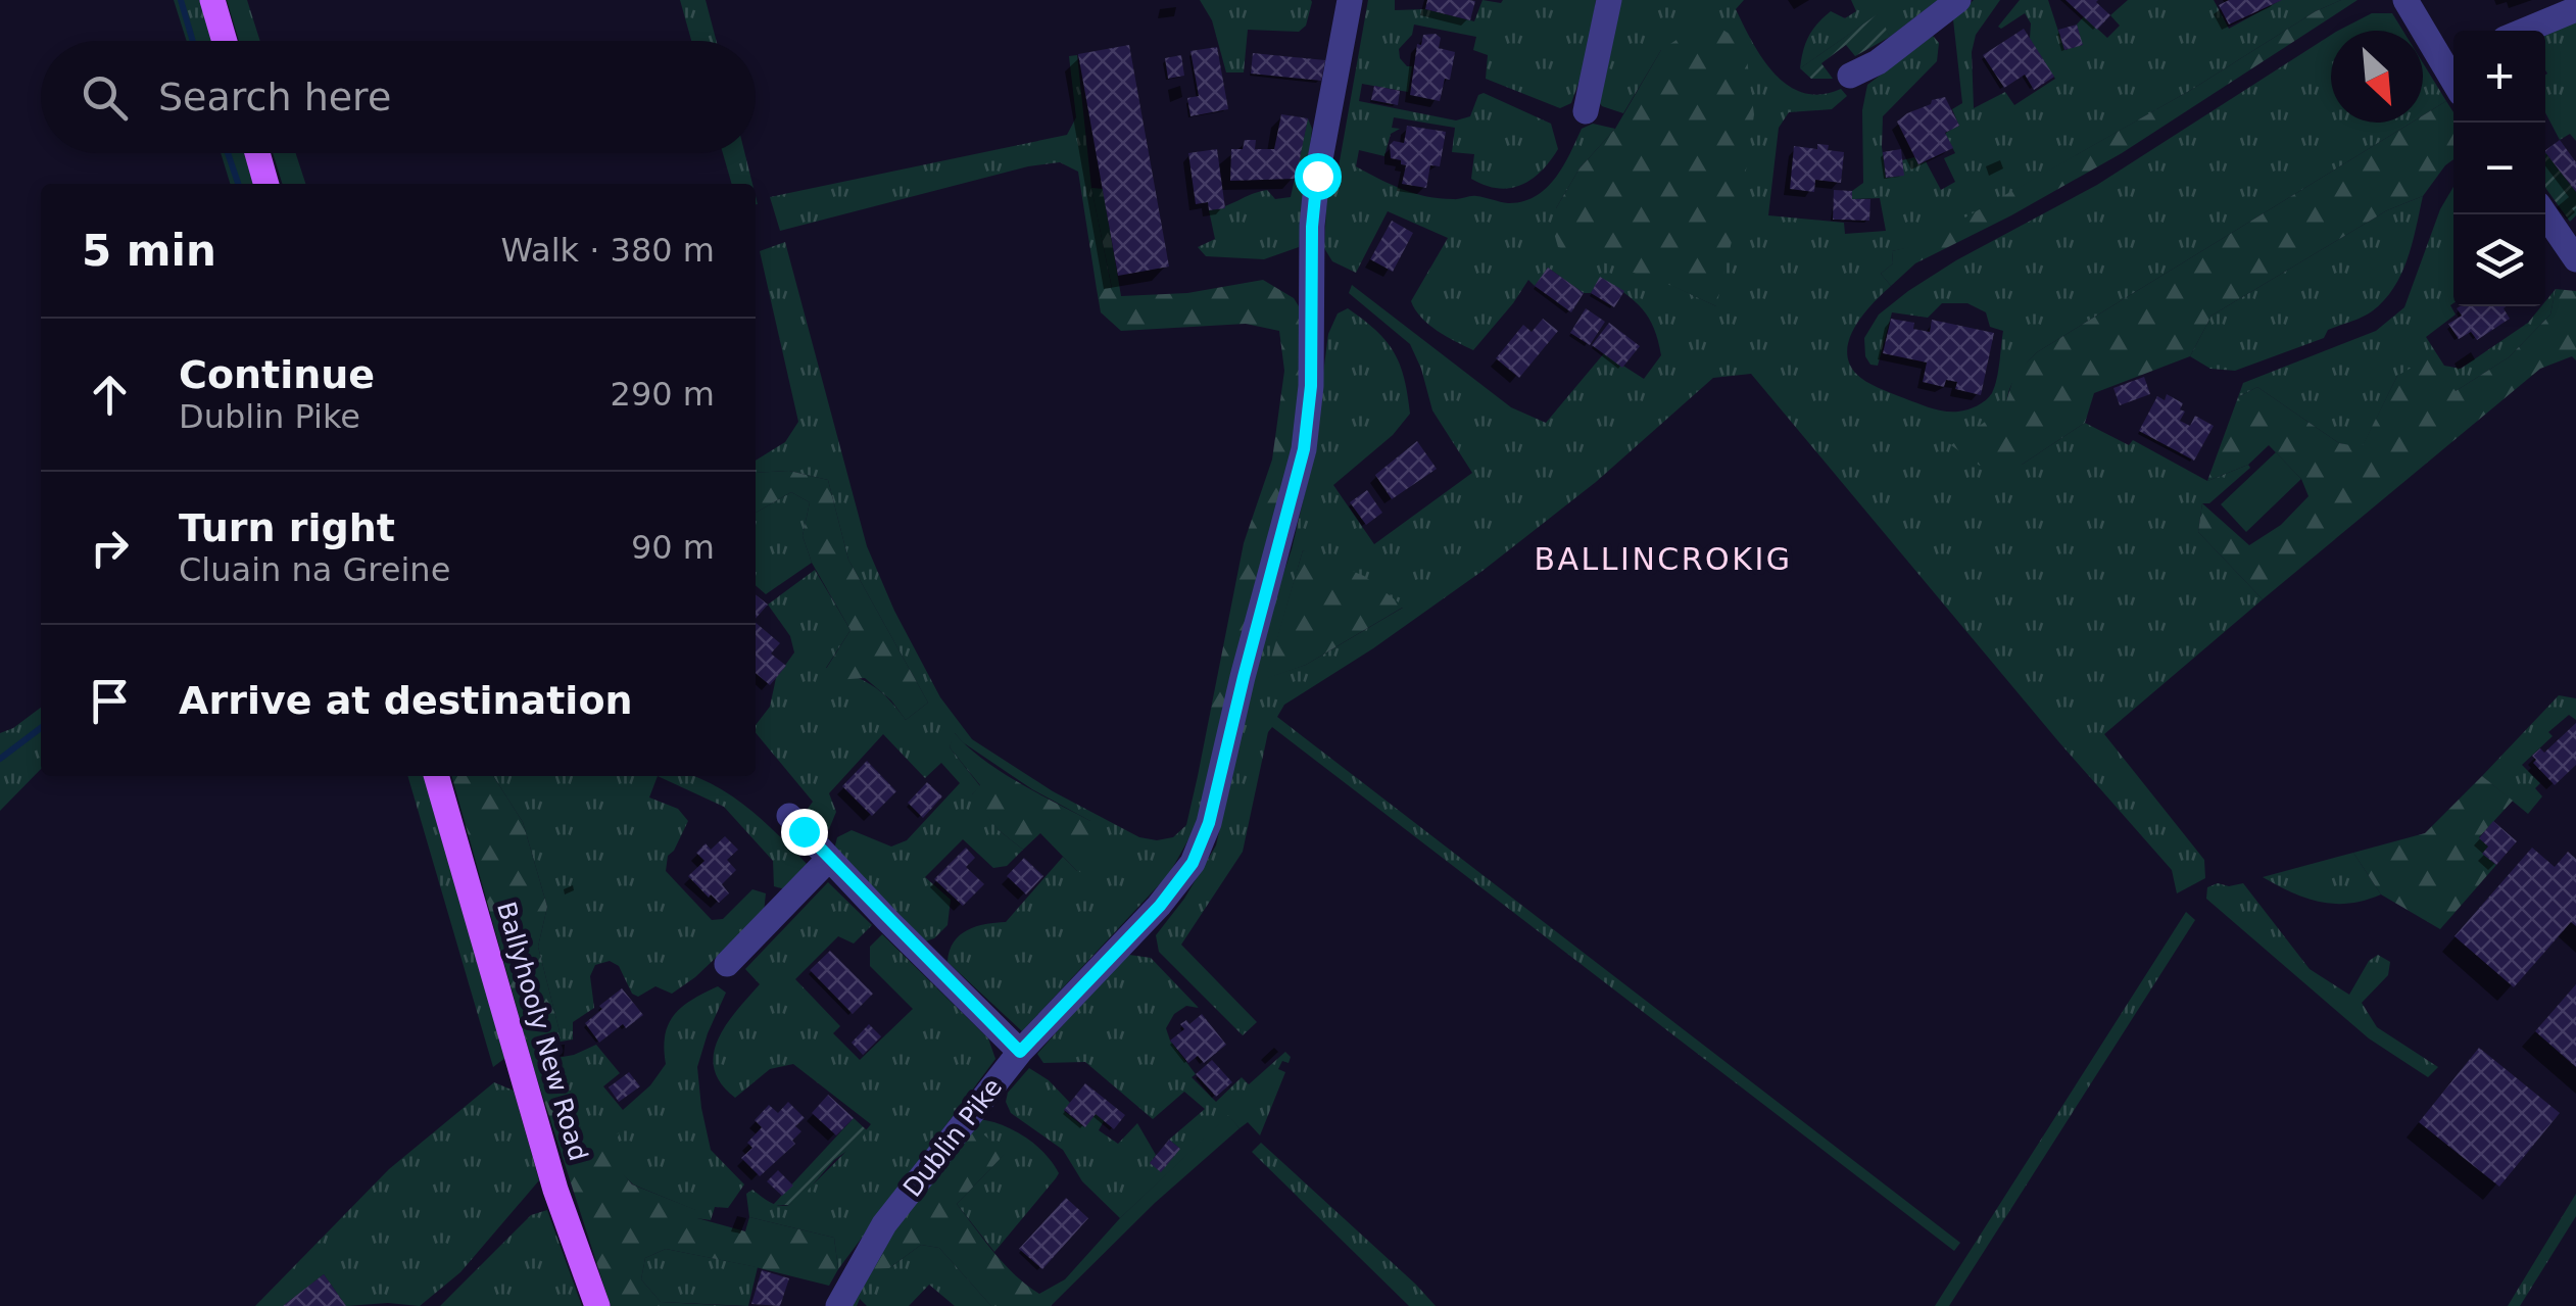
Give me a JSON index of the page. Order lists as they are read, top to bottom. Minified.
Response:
{"streets":{"main road":["Ballyhooly New Road"],"street":["Dublin Pike"]},"districts":["BALLINCROKIG"],"north":"bottom right","page":{"map_buttons":["+","−"],"search":"Search here","heading":["5 min","Walk · 380 m"],"list":[["Continue","Dublin Pike","290 m"],["Turn right","Cluain na Greine","90 m"],"Arrive at destination"]}}
